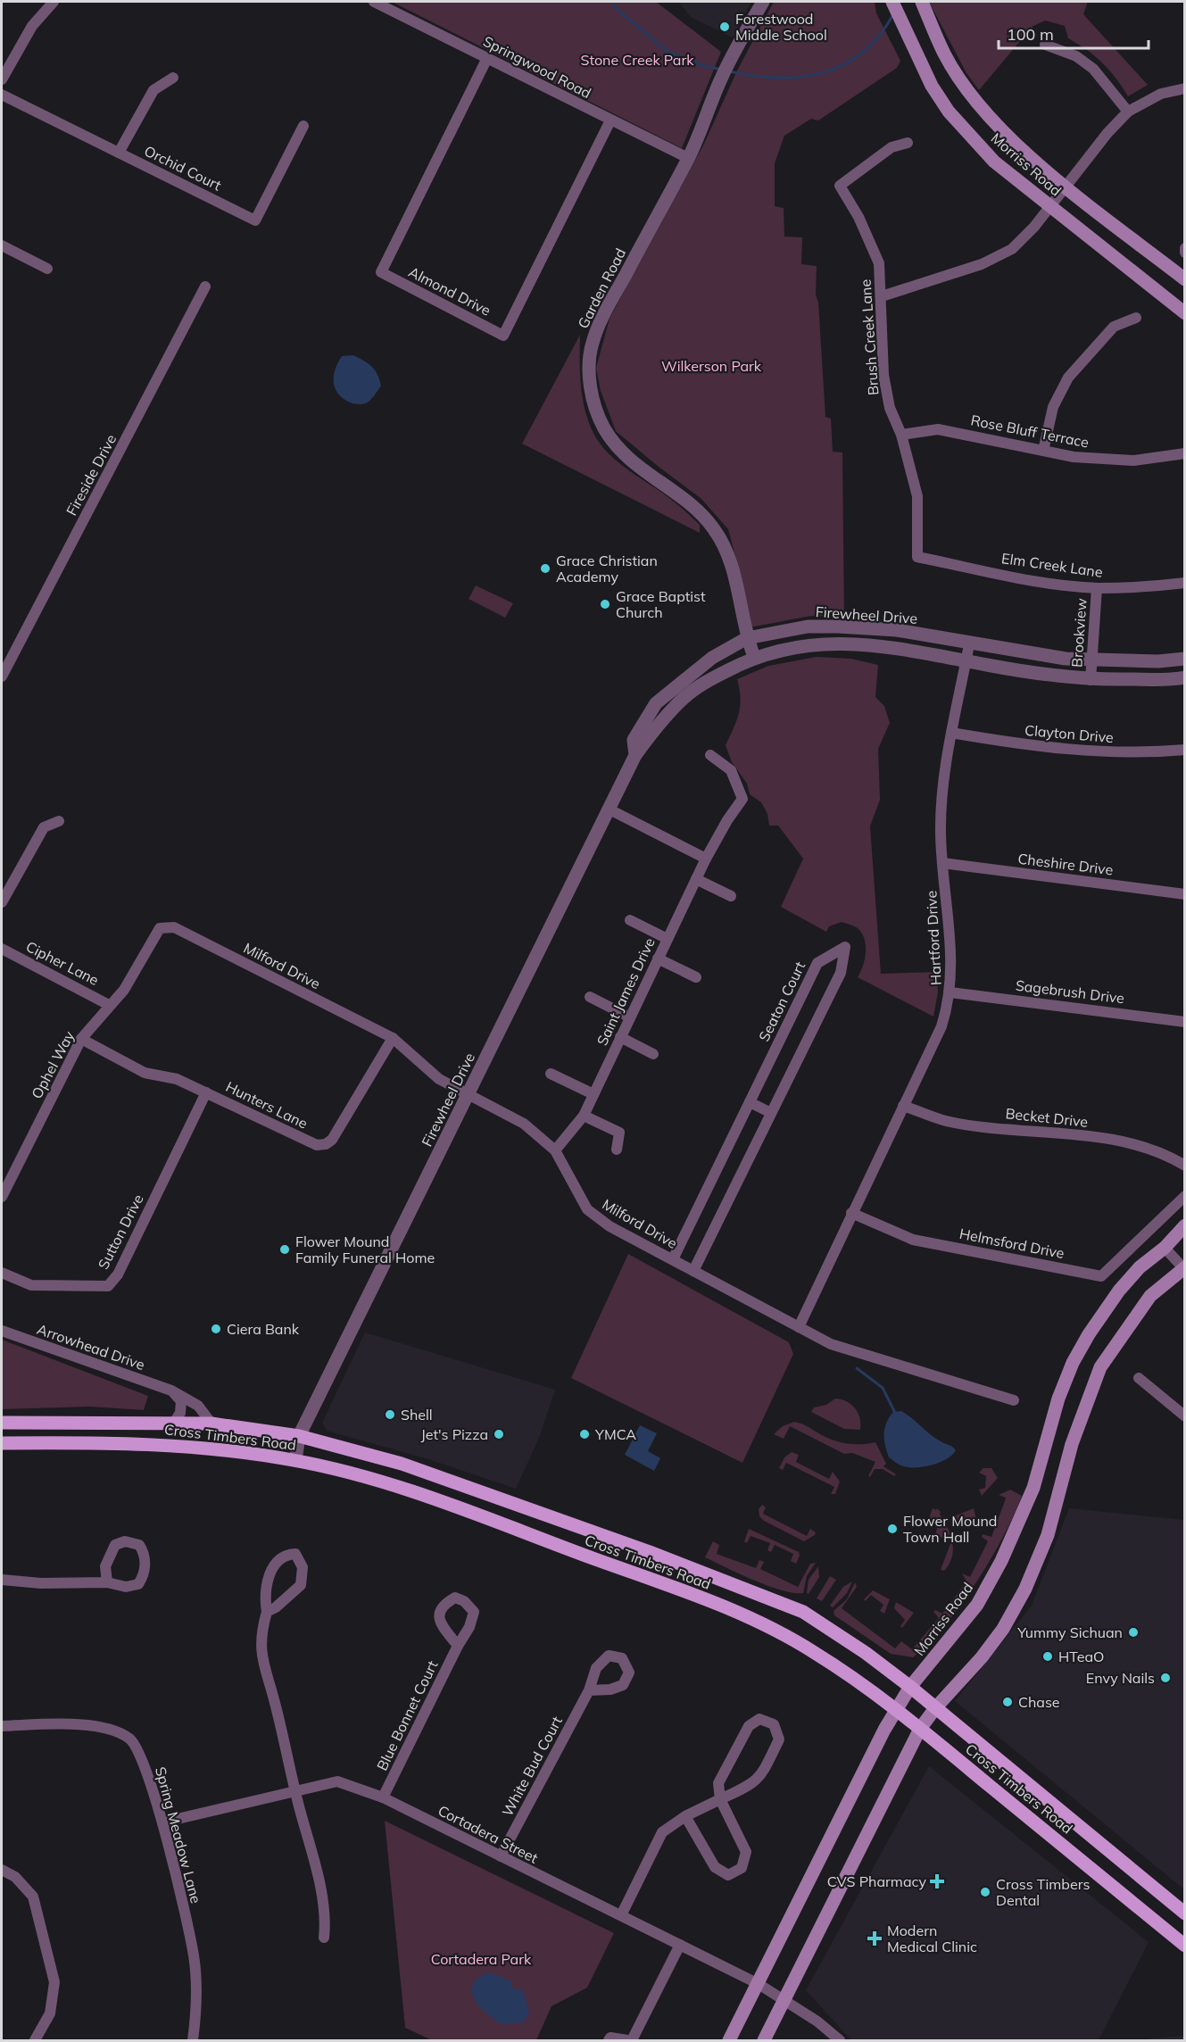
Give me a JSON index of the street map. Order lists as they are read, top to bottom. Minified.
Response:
{"streets":{"main road":["Morriss Road","Cross Timbers Road"],"street":["Springwood Road","Orchid Court","Garden Road","Almond Drive","Brush Creek Lane","Rose Bluff Terrace","Fireside Drive","Elm Creek Lane","Firewheel Drive","Brookview","Clayton Drive","Cheshire Drive","Hartford Drive","Cipher Lane","Milford Drive","Saint James Drive","Sagebrush Drive","Seaton Court","Ophel Way","Hunters Lane","Becket Drive","Sutton Drive","Helmsford Drive","Arrowhead Drive","Blue Bonnet Court","White Bud Court","Cortadera Street","Spring Meadow Lane"]},"crossings":[["Springwood Road","Garden Road"],["Springwood Road","Almond Drive"],["Morriss Road","Cross Timbers Road"],["Morriss Road","Cortadera Street"],["Garden Road","Firewheel Drive"],["Brush Creek Lane","Rose Bluff Terrace"],["Brush Creek Lane","Elm Creek Lane"],["Elm Creek Lane","Brookview"],["Firewheel Drive","Brookview"],["Firewheel Drive","Hartford Drive"],["Firewheel Drive","Milford Drive"],["Firewheel Drive","Cross Timbers Road"],["Clayton Drive","Hartford Drive"],["Cheshire Drive","Hartford Drive"],["Hartford Drive","Milford Drive"],["Hartford Drive","Sagebrush Drive"],["Hartford Drive","Becket Drive"],["Hartford Drive","Helmsford Drive"],["Cipher Lane","Ophel Way"],["Milford Drive","Saint James Drive"],["Milford Drive","Seaton Court"],["Milford Drive","Ophel Way"],["Milford Drive","Hunters Lane"],["Ophel Way","Hunters Lane"],["Hunters Lane","Sutton Drive"],["Arrowhead Drive","Cross Timbers Road"],["Blue Bonnet Court","Cortadera Street"],["White Bud Court","Cortadera Street"],["Cortadera Street","Spring Meadow Lane"]],"parks":["Stone Creek Park","Wilkerson Park","Cortadera Park"],"places":{"other":["Forestwood Middle School","Grace Christian Academy","Grace Baptist Church","Flower Mound Family Funeral Home","Ciera Bank","Shell","Jet's Pizza","YMCA","Flower Mound Town Hall","Yummy Sichuan","HTeaO","Envy Nails","Chase","Cross Timbers Dental"],"health":["CVS Pharmacy","Modern Medical Clinic"]},"scale_bar":"100 m"}
